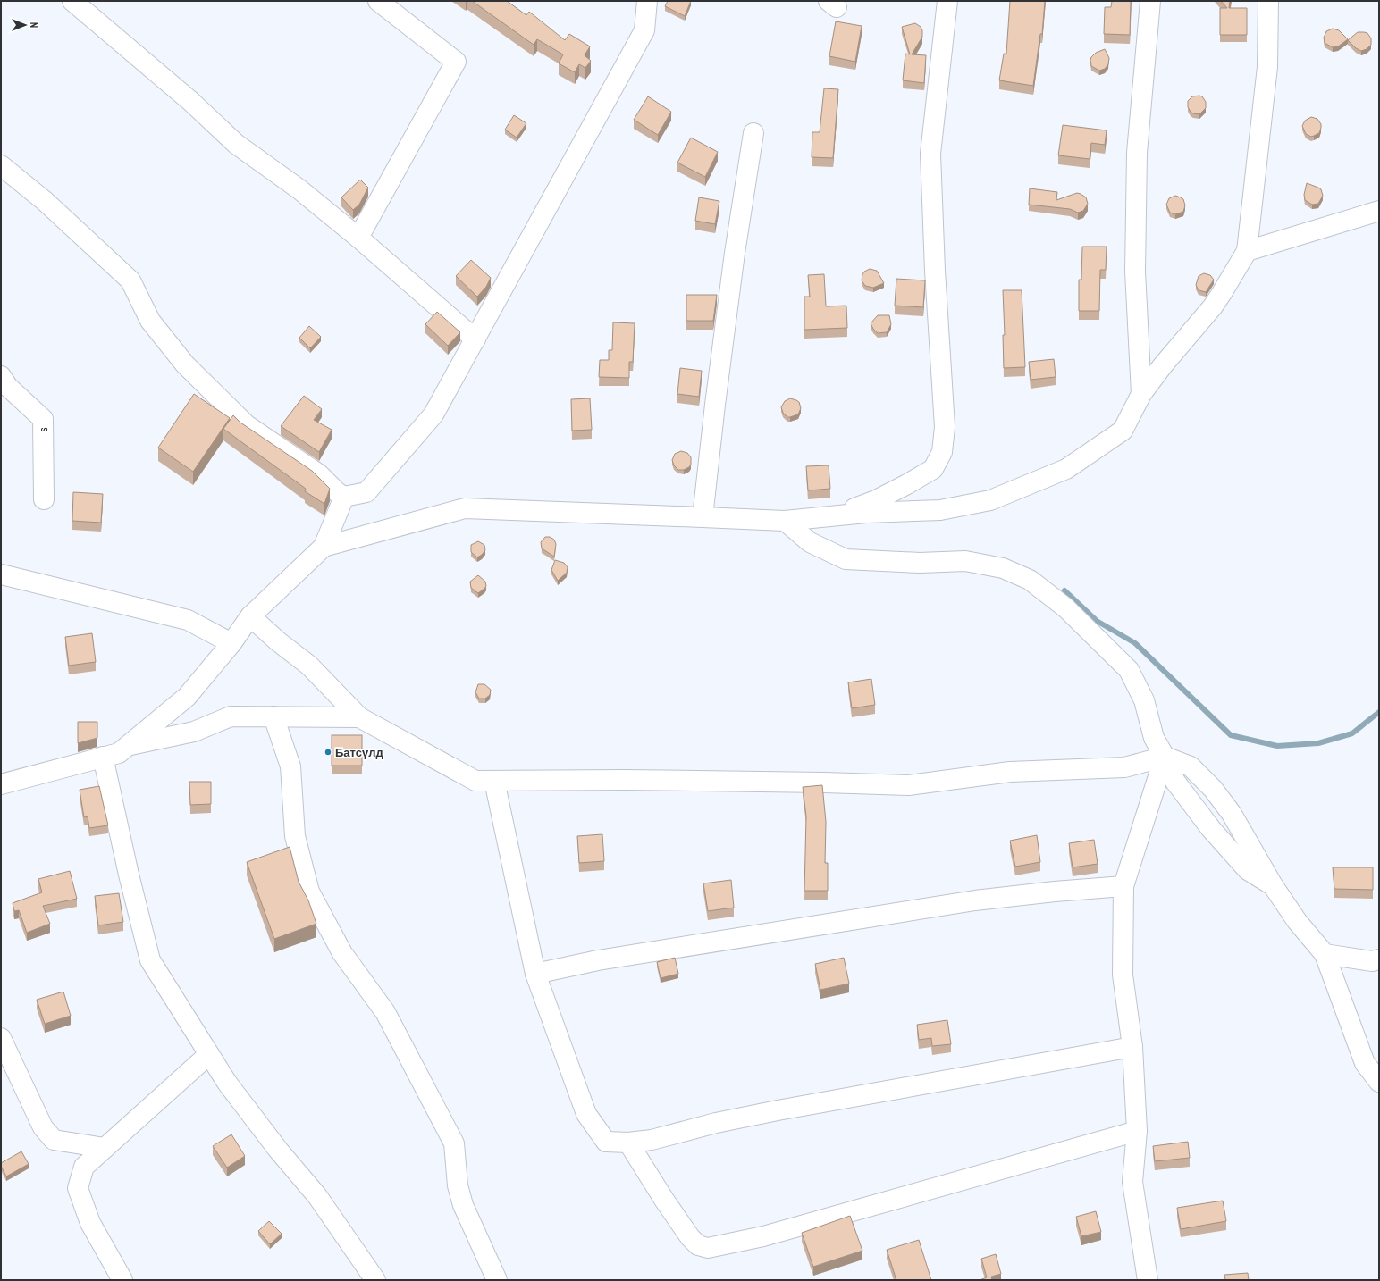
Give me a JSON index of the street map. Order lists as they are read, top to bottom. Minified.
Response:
{"streets":{"street":["s"]},"places":["Батсүлд"],"north":"right"}
